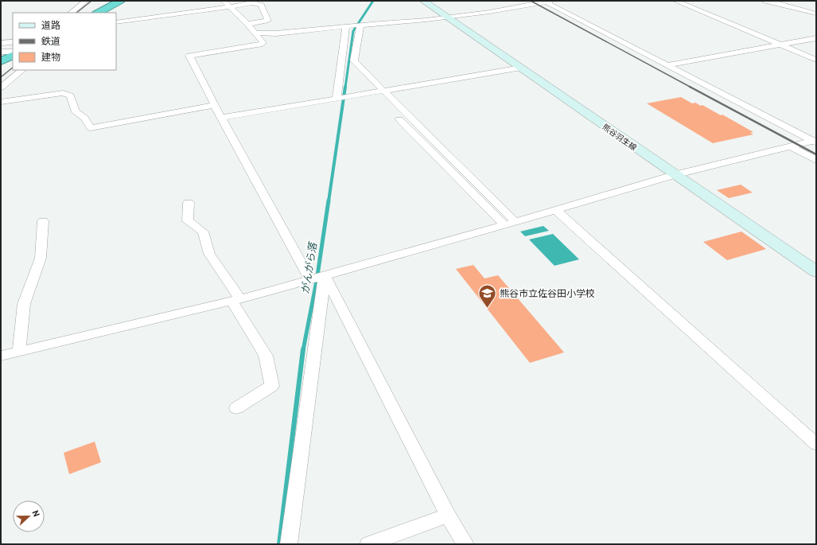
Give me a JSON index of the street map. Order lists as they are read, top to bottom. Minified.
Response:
{"streets":{"main road":["熊谷羽生線"]},"water":["がんがら落"],"places":{"school or university":["熊谷市立佐谷田小学校"]},"legend":["道路","鉄道","建物"],"north":"right"}
